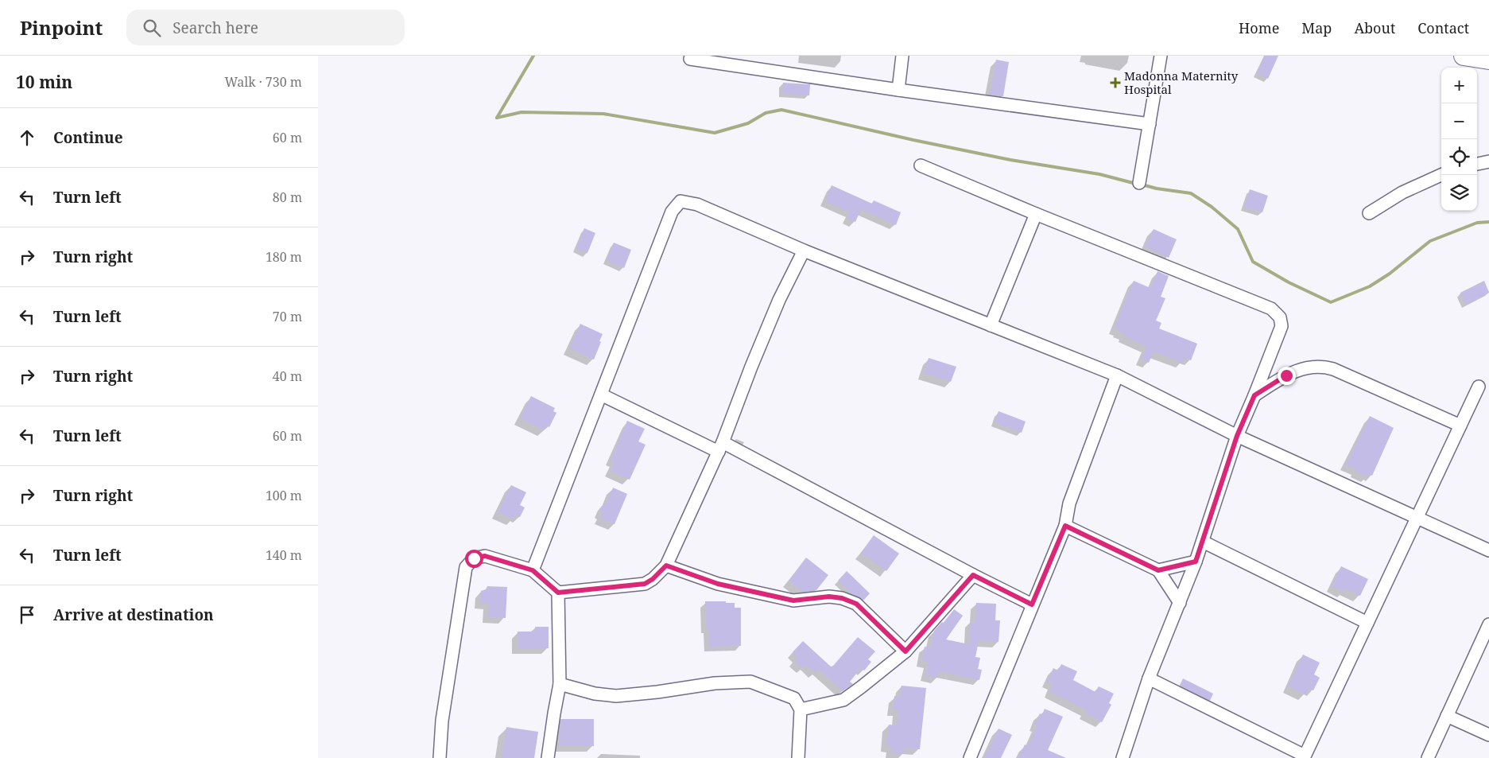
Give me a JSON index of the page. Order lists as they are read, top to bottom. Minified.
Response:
{"places":{"health":["Madonna Maternity Hospital"]},"page":{"header":"Pinpoint","search":"Search here","nav":["Home","Map","About","Contact"],"heading":["10 min","Walk · 730 m"],"map_buttons":["+","−"],"list":[["Continue","60 m"],["Turn left","80 m"],["Turn right","180 m"],["Turn left","70 m"],["Turn right","40 m"],["Turn left","60 m"],["Turn right","100 m"],["Turn left","140 m"],"Arrive at destination"]}}
